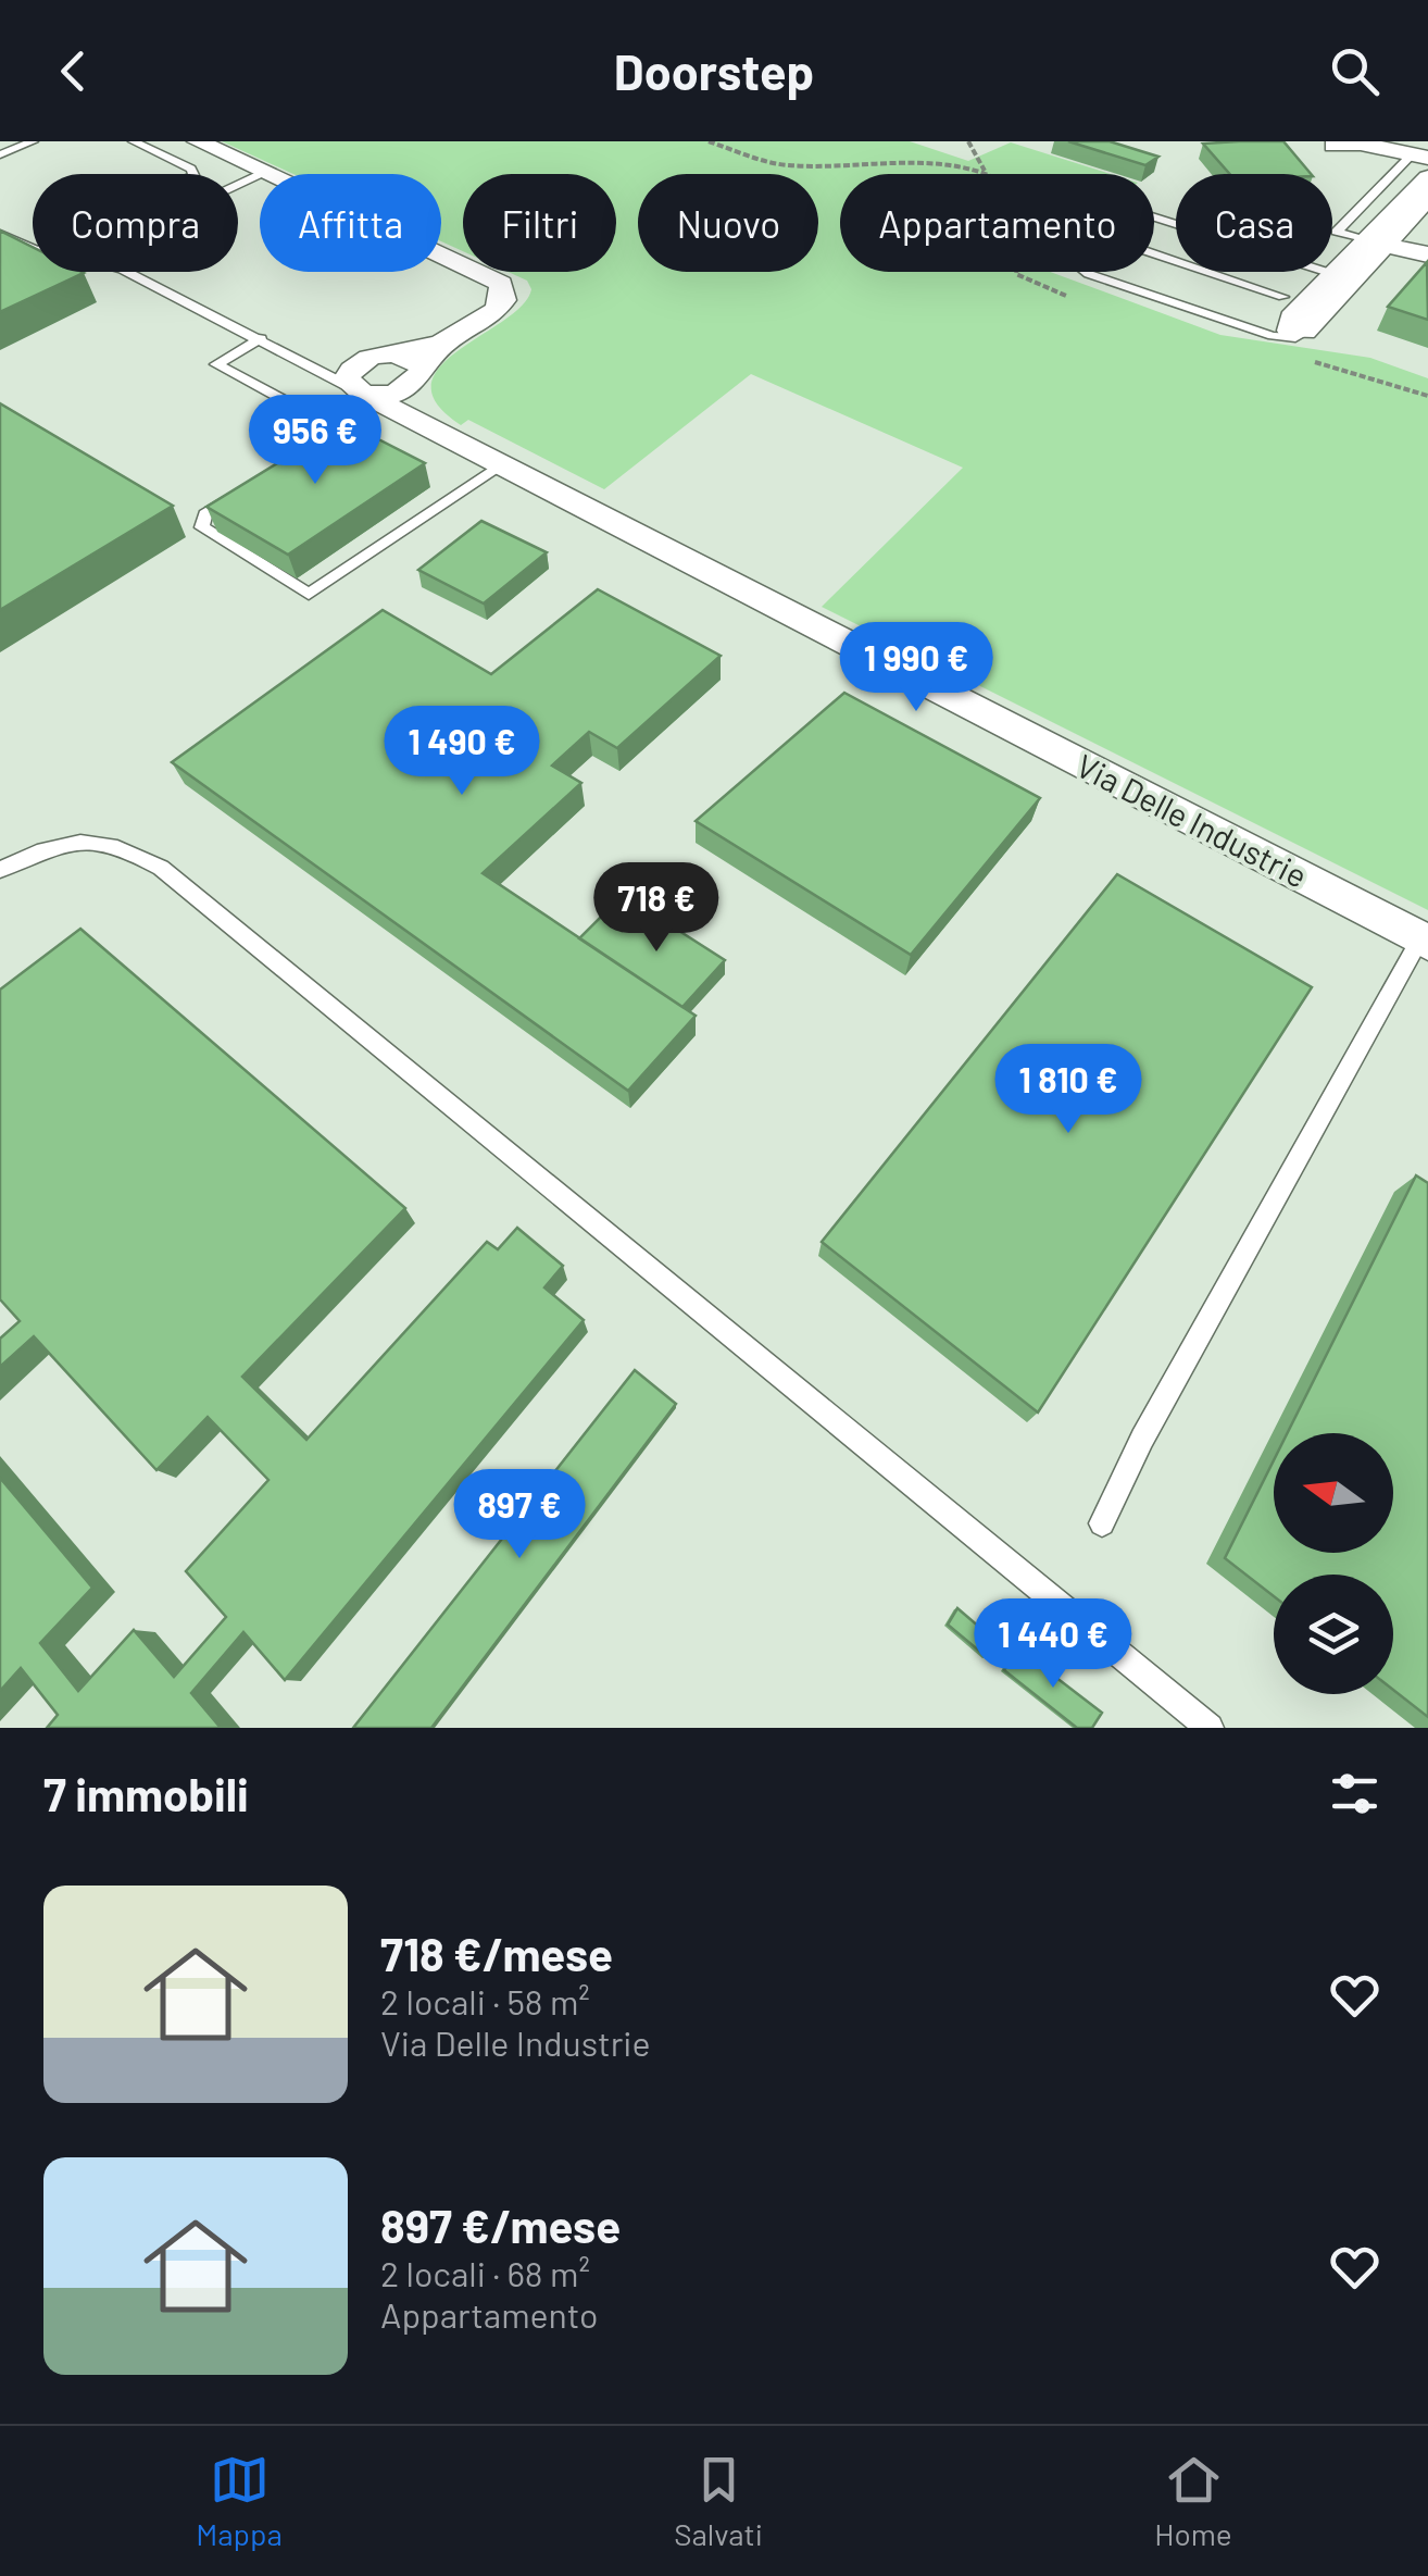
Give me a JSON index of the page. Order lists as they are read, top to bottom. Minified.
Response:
{"streets":{"street":["Via Delle Industrie"]},"north":"left","page":{"header":"Doorstep","chip":["Compra","Affitta","Filtri","Nuovo","Appartamento","Casa"],"price":["956 €","1 990 €","1 490 €","718 €","1 810 €","897 €","1 440 €"],"heading":"7 immobili","list":[{"name":"718 €/mese","note":"2 locali · 58 m² · Via Delle Industrie"},{"name":"897 €/mese","note":"2 locali · 68 m² · Appartamento"}],"tabs":["Mappa","Salvati","Home"]}}
